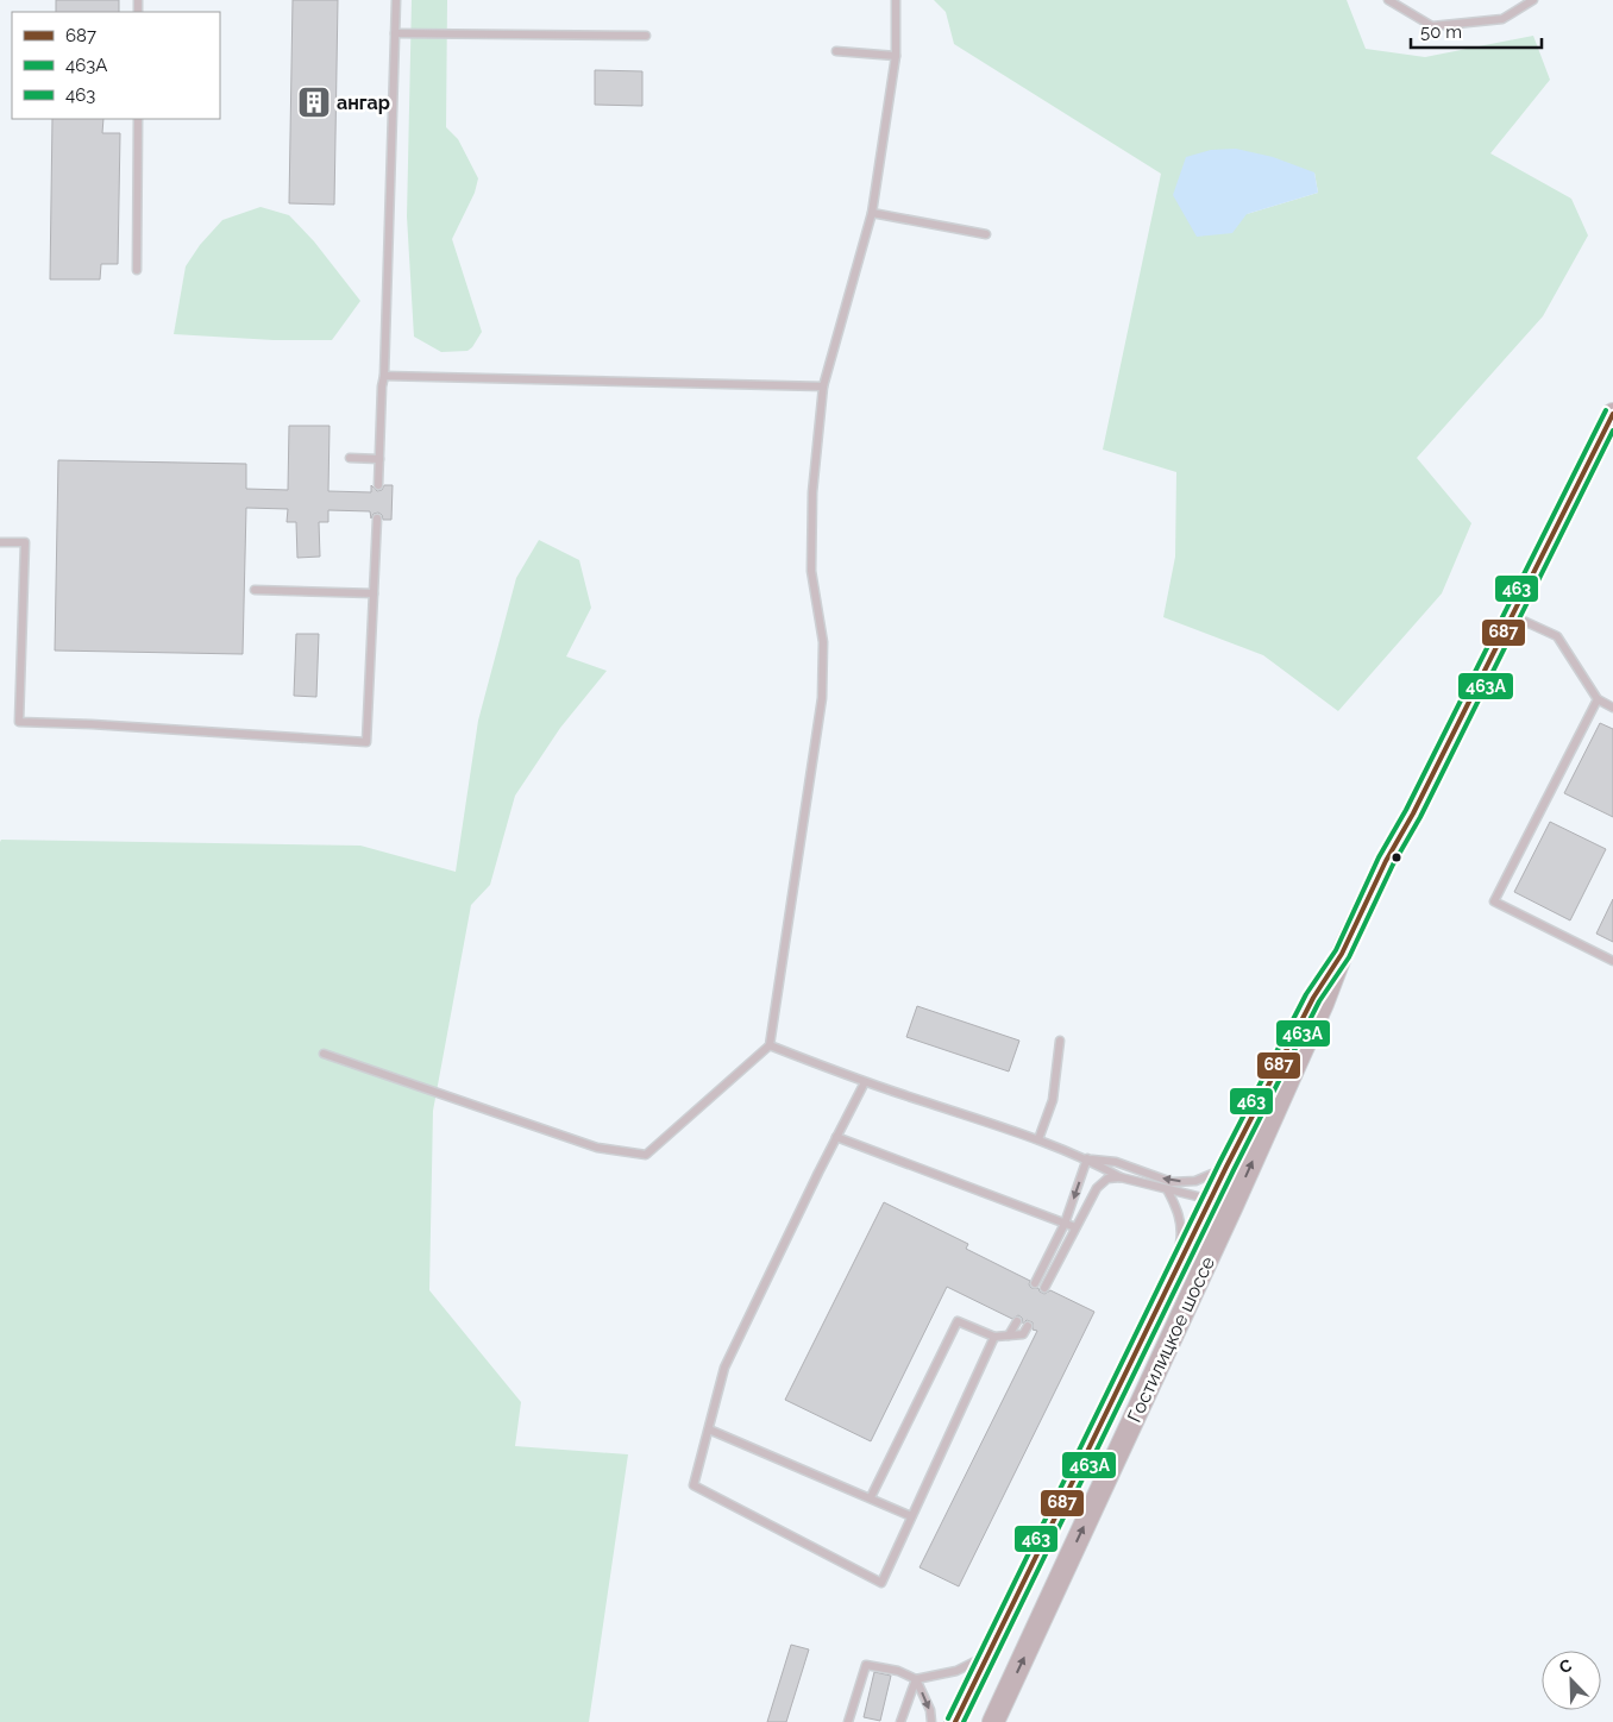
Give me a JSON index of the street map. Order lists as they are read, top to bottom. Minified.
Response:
{"streets":{"main road":["Гостилицкое шоссе"]},"places":{"building":["ангар"]},"lines":["transit line 463","transit line 687","transit line 463А"],"legend":["687","463А","463"],"scale_bar":"50 m","north":"top left"}
